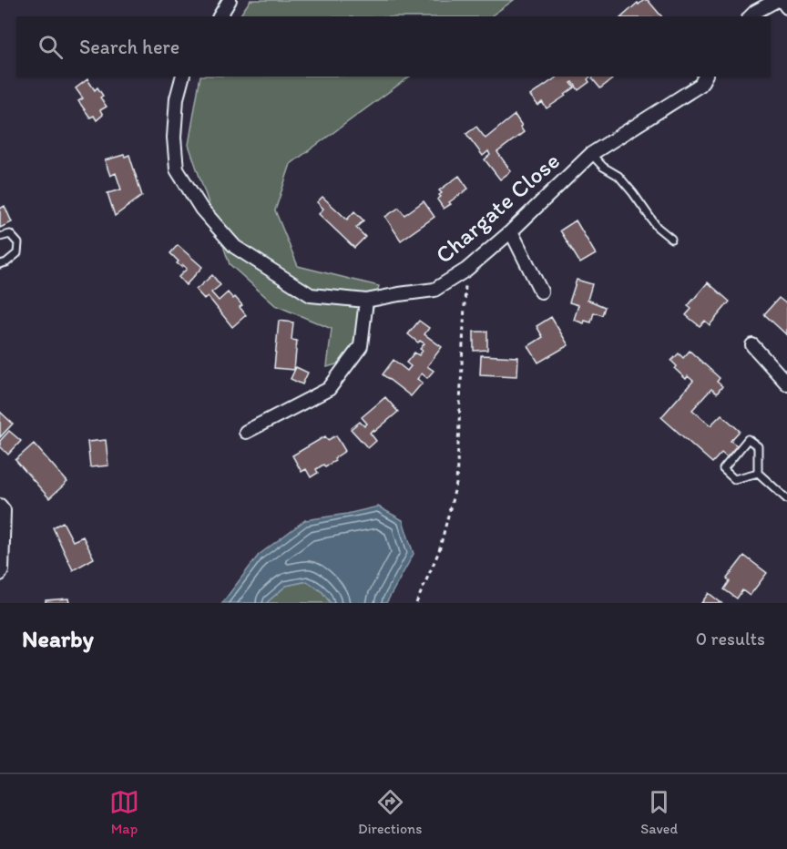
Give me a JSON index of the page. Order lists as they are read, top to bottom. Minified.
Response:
{"streets":{"street":["Chargate Close"]},"page":{"search":"Search here","heading":["Nearby","0 results"],"nav":["Map","Directions","Saved"]}}
